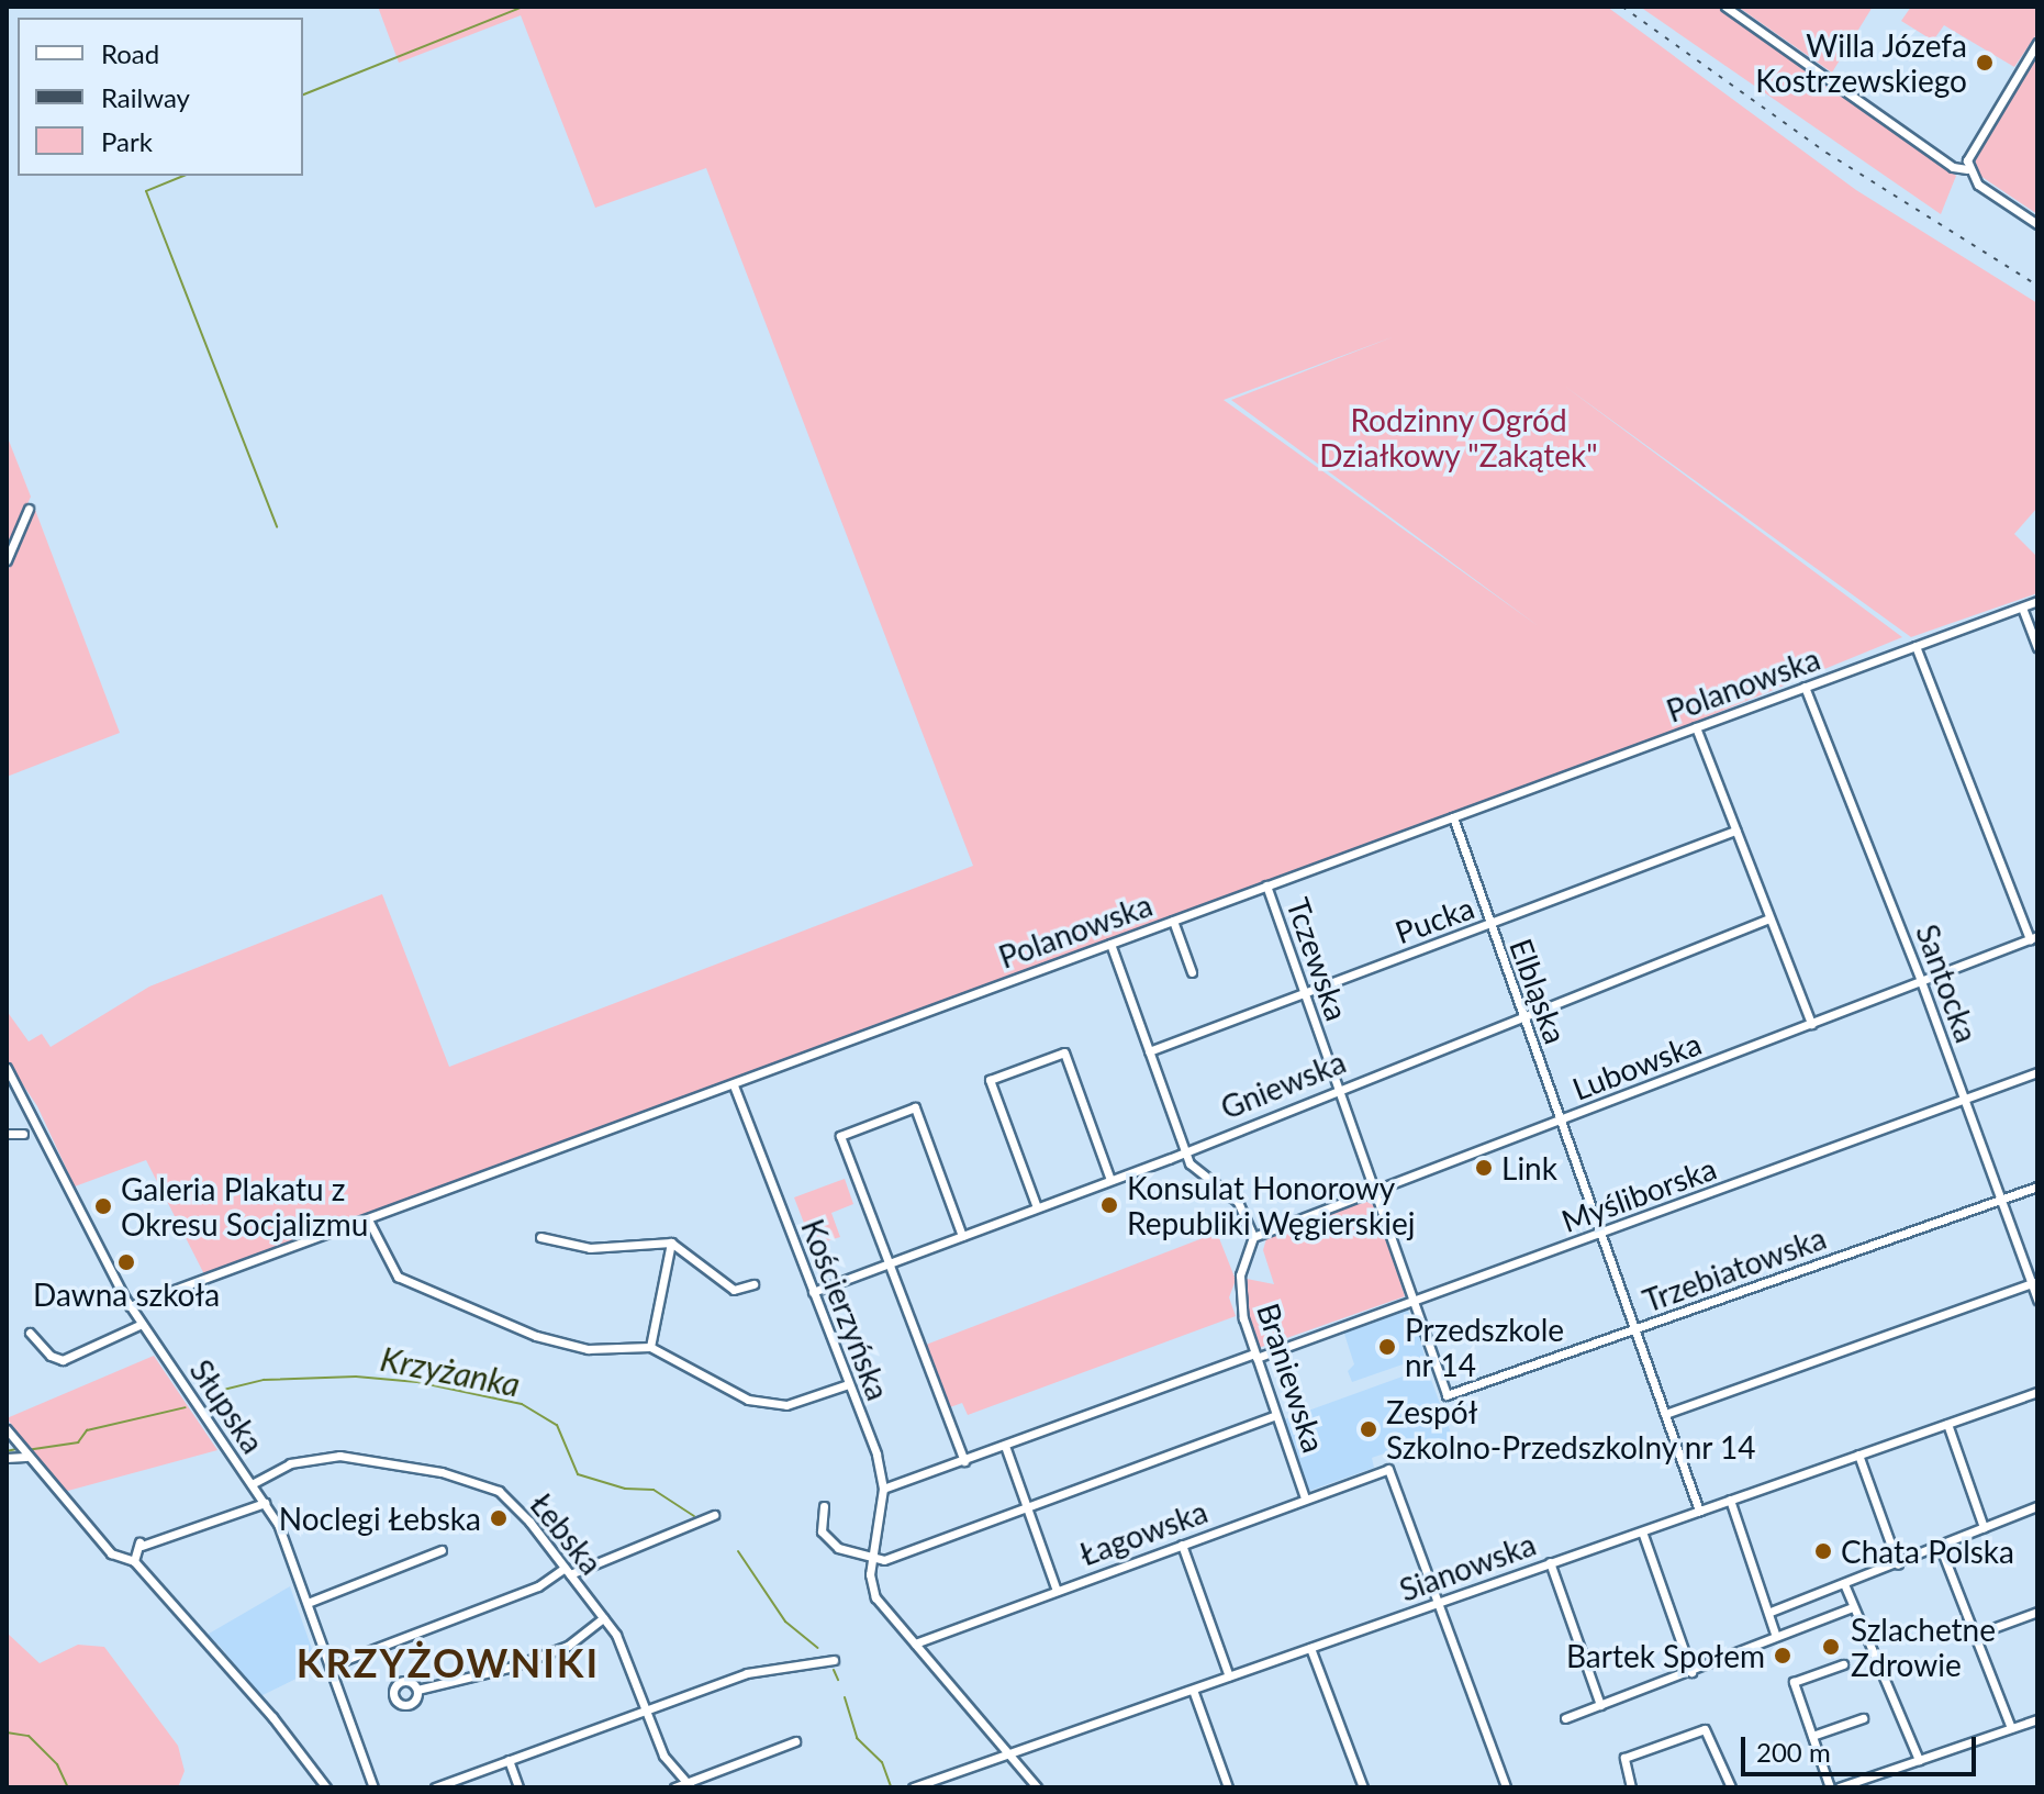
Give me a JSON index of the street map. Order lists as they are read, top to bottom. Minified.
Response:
{"streets":{"street":["Polanowska","Pucka","Tczewska","Santocka","Elbląska","Lubowska","Gniewska","Myśliborska","Trzebiatowska","Kościerzyńska","Braniewska","Słupska","Łagowska","Łebska","Sianowska"]},"crossings":[["Polanowska","Tczewska"],["Polanowska","Santocka"],["Polanowska","Elbląska"],["Polanowska","Kościerzyńska"],["Polanowska","Słupska"],["Pucka","Tczewska"],["Pucka","Elbląska"],["Tczewska","Lubowska"],["Tczewska","Gniewska"],["Tczewska","Myśliborska"],["Tczewska","Trzebiatowska"],["Santocka","Lubowska"],["Santocka","Myśliborska"],["Santocka","Trzebiatowska"],["Elbląska","Lubowska"],["Elbląska","Gniewska"],["Elbląska","Myśliborska"],["Elbląska","Trzebiatowska"],["Elbląska","Sianowska"],["Lubowska","Braniewska"],["Gniewska","Kościerzyńska"],["Myśliborska","Kościerzyńska"],["Myśliborska","Braniewska"],["Kościerzyńska","Łagowska"],["Kościerzyńska","Sianowska"],["Braniewska","Łagowska"],["Słupska","Łebska"],["Łagowska","Sianowska"]],"districts":["KRZYŻOWNIKI"],"water":["Krzyżanka"],"parks":["Rodzinny Ogród Działkowy \"Zakątek\""],"places":["Willa Józefa Kostrzewskiego","Link","Konsulat Honorowy Republiki Węgierskiej","Galeria Plakatu z Okresu Socjalizmu","Dawna szkoła","Przedszkole nr 14","Zespół Szkolno-Przedszkolny nr 14","Noclegi Łebska","Chata Polska","Szlachetne Zdrowie","Bartek Społem"],"legend":["Road","Railway","Park"],"scale_bar":"200 m"}
